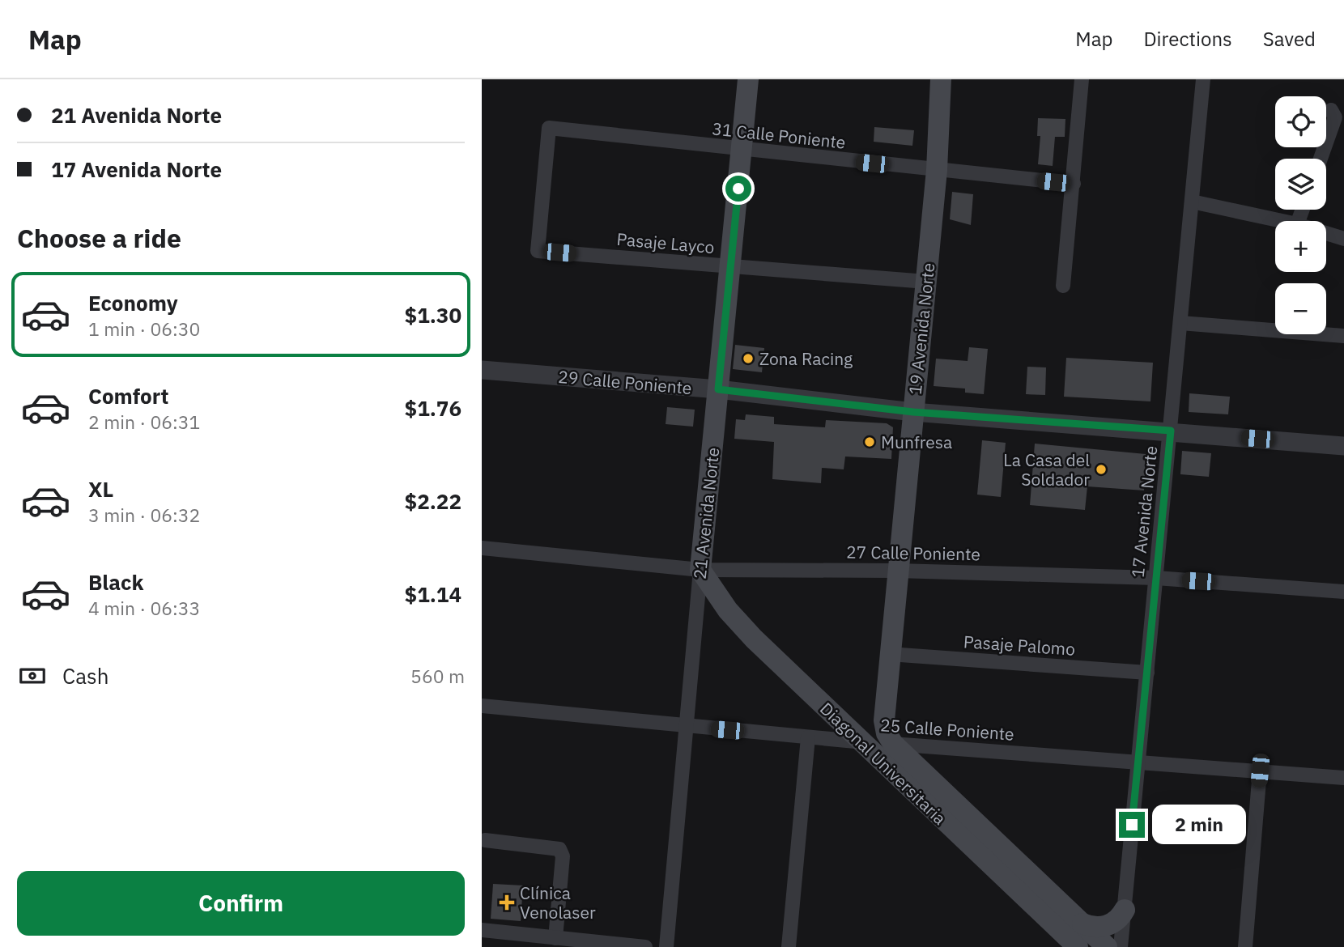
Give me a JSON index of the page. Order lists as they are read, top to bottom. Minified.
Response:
{"streets":{"main road":["19 Avenida Norte","21 Avenida Norte","Diagonal Universitaria"],"street":["31 Calle Poniente","Pasaje Layco","29 Calle Poniente","17 Avenida Norte","27 Calle Poniente","Pasaje Palomo","25 Calle Poniente"]},"crossings":[["31 Calle Poniente","Pasaje Layco"],["31 Calle Poniente","19 Avenida Norte"],["31 Calle Poniente","21 Avenida Norte"],["Pasaje Layco","19 Avenida Norte"],["Pasaje Layco","21 Avenida Norte"],["19 Avenida Norte","29 Calle Poniente"],["19 Avenida Norte","27 Calle Poniente"],["19 Avenida Norte","Pasaje Palomo"],["19 Avenida Norte","25 Calle Poniente"],["19 Avenida Norte","Diagonal Universitaria"],["29 Calle Poniente","17 Avenida Norte"],["29 Calle Poniente","21 Avenida Norte"],["17 Avenida Norte","27 Calle Poniente"],["17 Avenida Norte","Pasaje Palomo"],["17 Avenida Norte","25 Calle Poniente"],["21 Avenida Norte","27 Calle Poniente"],["21 Avenida Norte","25 Calle Poniente"],["21 Avenida Norte","Diagonal Universitaria"],["27 Calle Poniente","Diagonal Universitaria"],["25 Calle Poniente","Diagonal Universitaria"]],"places":{"other":["Zona Racing","Munfresa","La Casa del Soldador"],"health":["Clínica Venolaser"]},"page":{"header":"Map","nav":["Map","Directions","Saved"],"banner":["21 Avenida Norte","17 Avenida Norte"],"map_buttons":["+","−"],"heading":"Choose a ride","list":[{"name":"Economy","note":"1 min · 06:30","value":"$1.30"},{"name":"Comfort","note":"2 min · 06:31","value":"$1.76"},{"name":"XL","note":"3 min · 06:32","value":"$2.22"},{"name":"Black","note":"4 min · 06:33","value":"$1.14"}],"pay":["Cash","560 m"],"bubble":"2 min","buttons":"Confirm"}}
